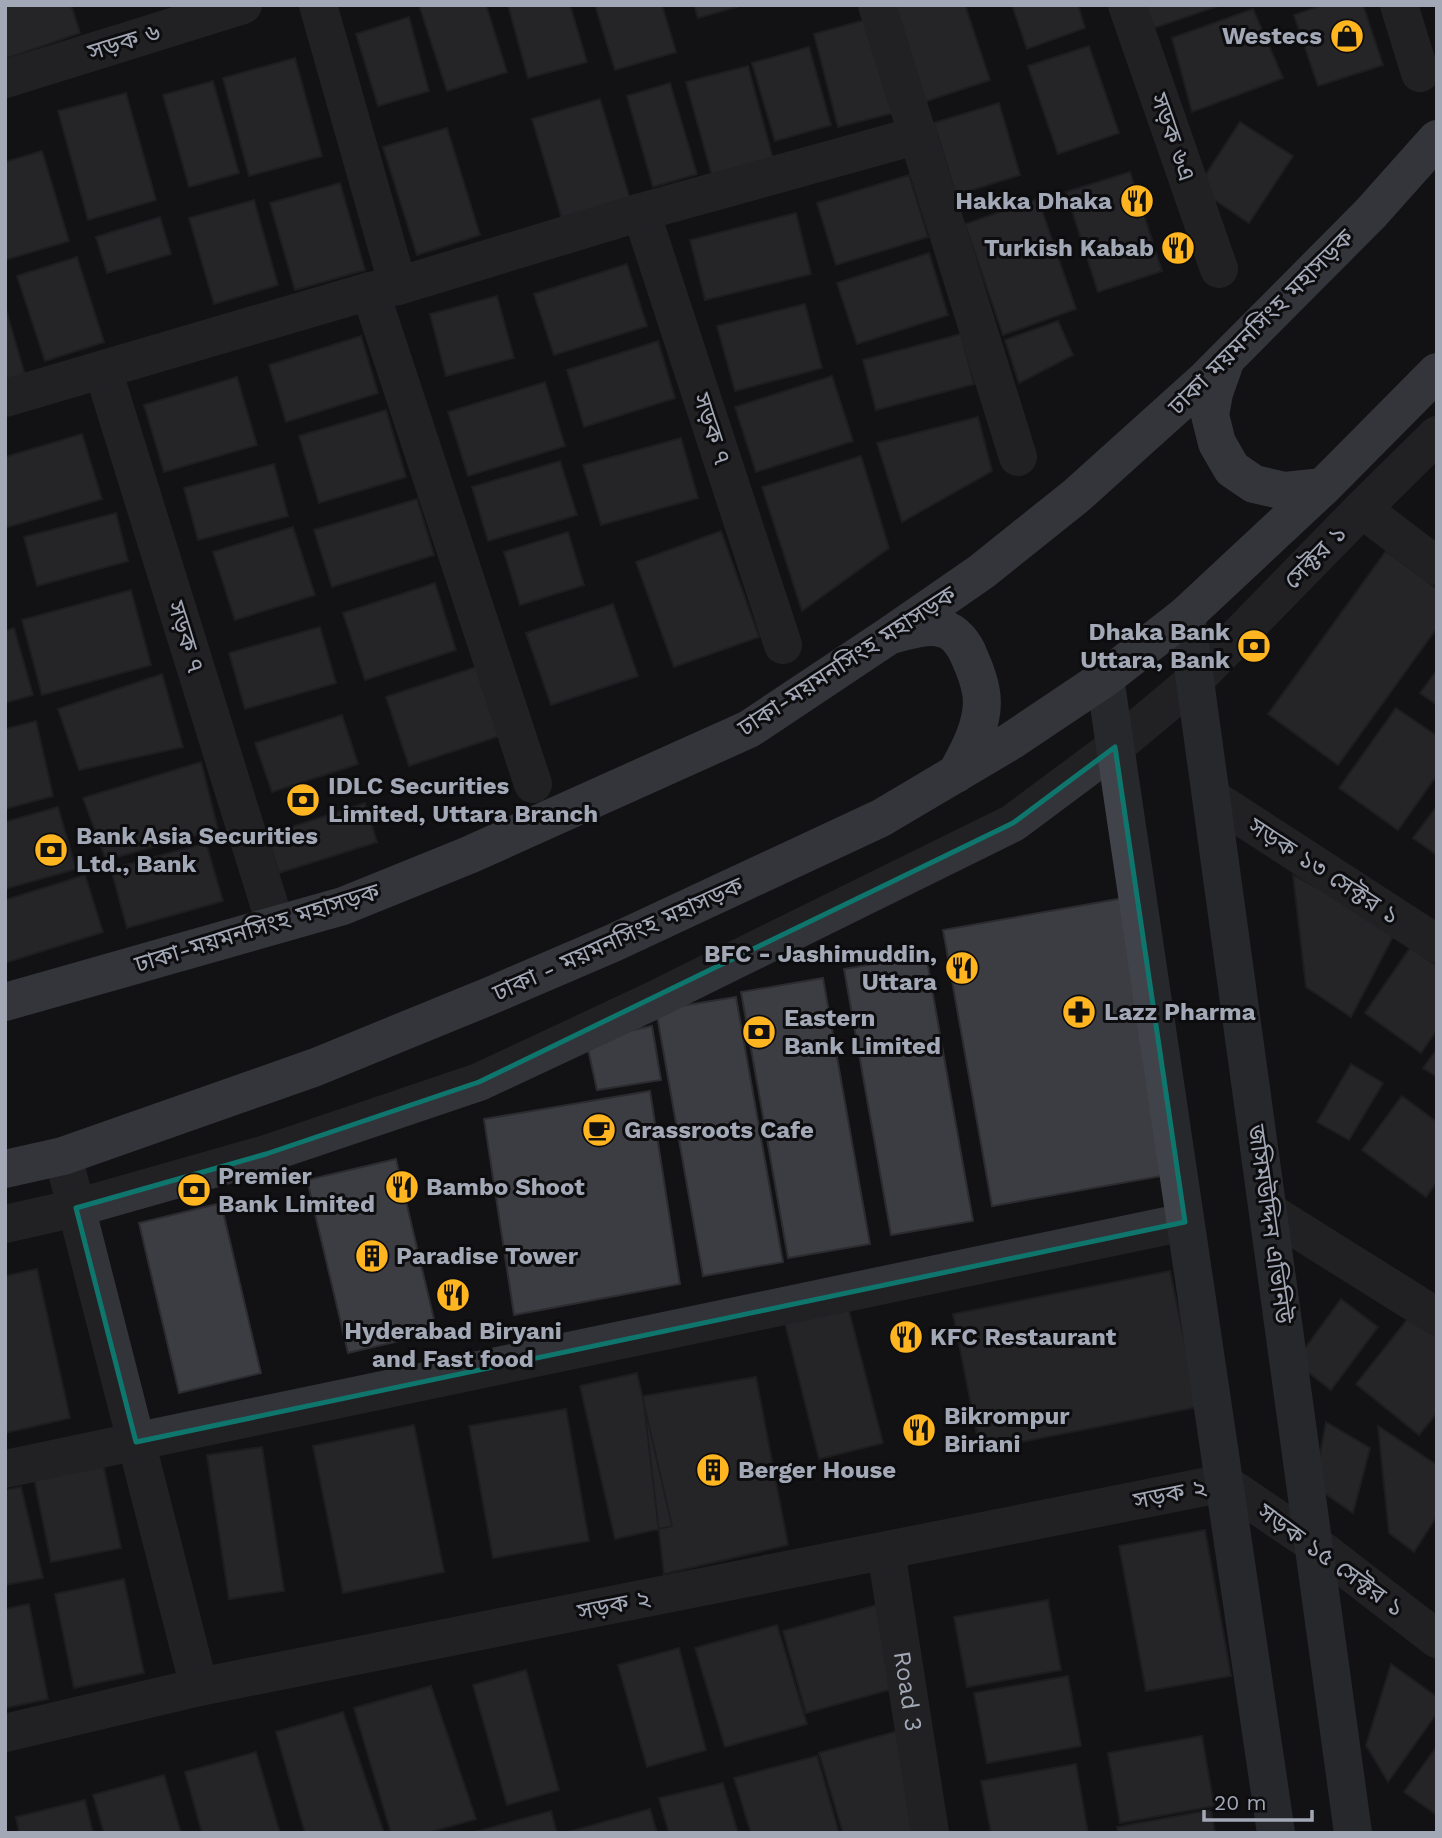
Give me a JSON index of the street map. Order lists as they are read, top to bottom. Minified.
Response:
{"streets":{"highway":["ঢাকা ময়মনসিংহ মহাসড়ক","ঢাকা-ময়মনসিংহ মহাসড়ক","ঢাকা - ময়মনসিংহ মহাসড়ক"],"street":["সড়ক ৬","সড়ক ৬এ","সড়ক ৭","সেক্টর ১","সড়ক ১৩ সেক্টর ১","জসিমউদ্দিন এভিনিউ","সড়ক ২","সড়ক ১৫ সেক্টর ১","Road 3"]},"crossings":[["ঢাকা ময়মনসিংহ মহাসড়ক","ঢাকা-ময়মনসিংহ মহাসড়ক"],["সেক্টর ১","জসিমউদ্দিন এভিনিউ"],["সড়ক ১৩ সেক্টর ১","জসিমউদ্দিন এভিনিউ"],["ঢাকা - ময়মনসিংহ মহাসড়ক","জসিমউদ্দিন এভিনিউ"],["জসিমউদ্দিন এভিনিউ","সড়ক ১৫ সেক্টর ১"],["সড়ক ২","সড়ক ১৫ সেক্টর ১"],["সড়ক ২","Road 3"]],"places":{"shop":["Westecs"],"restaurant":["Hakka Dhaka","Turkish Kabab","BFC - Jashimuddin, Uttara","Bambo Shoot","Hyderabad Biryani and Fast food","KFC Restaurant","Bikrompur Biriani"],"bank":["Dhaka Bank Uttara, Bank","IDLC Securities Limited, Uttara Branch","Bank Asia Securities Ltd., Bank","Eastern Bank Limited","Premier Bank Limited"],"pharmacy":["Lazz Pharma"],"cafe":["Grassroots Cafe"],"building":["Paradise Tower","Berger House"]},"scale_bar":"20 m"}
